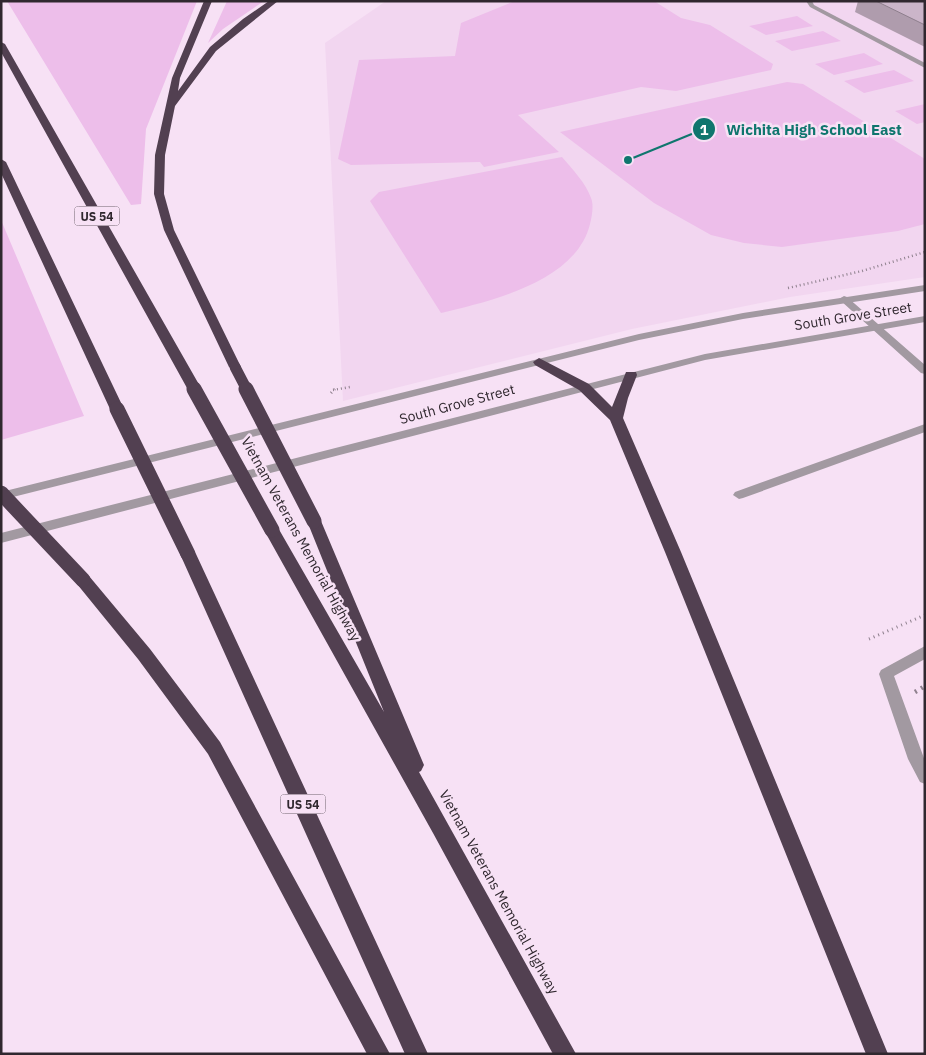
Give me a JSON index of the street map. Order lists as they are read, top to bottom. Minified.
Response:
{"streets":{"highway":["US 54","Vietnam Veterans Memorial Highway"],"street":["South Grove Street"]},"places":["Wichita High School East"]}
